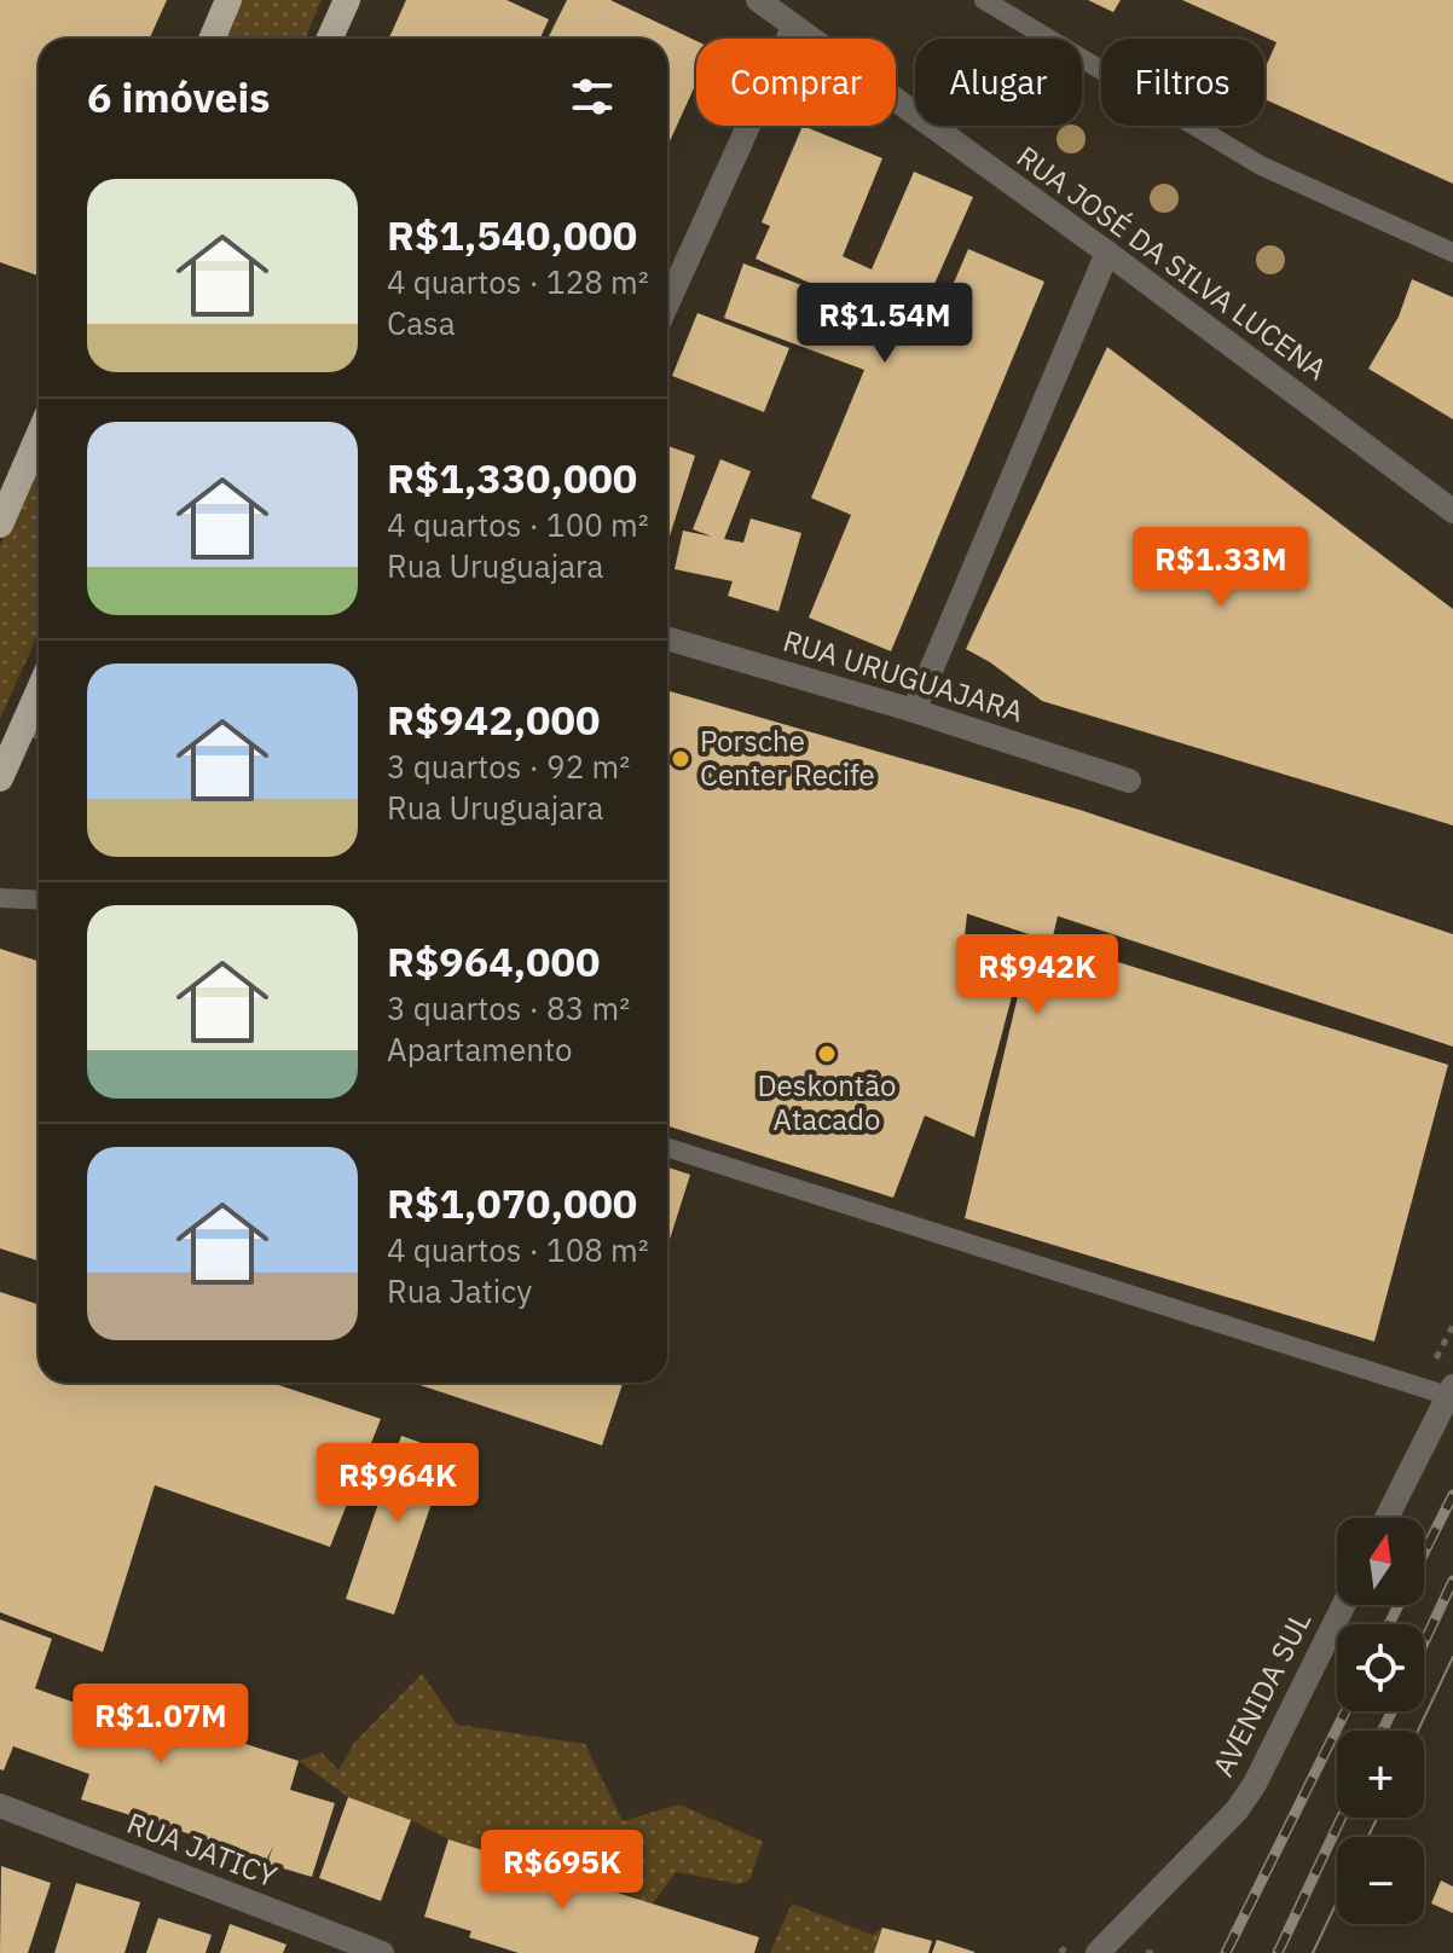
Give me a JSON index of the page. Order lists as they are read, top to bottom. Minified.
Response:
{"streets":{"street":["RUA JOSÉ DA SILVA LUCENA","RUA URUGUAJARA","AVENIDA SUL","RUA JATICY"]},"places":["Porsche Center Recife","Deskontão Atacado"],"north":"top","page":{"chip":["Comprar","Alugar","Filtros"],"heading":"6 imóveis","list":[{"name":"R$1,540,000","note":"4 quartos · 128 m² · Casa"},{"name":"R$1,330,000","note":"4 quartos · 100 m² · Rua Uruguajara"},{"name":"R$942,000","note":"3 quartos · 92 m² · Rua Uruguajara"},{"name":"R$964,000","note":"3 quartos · 83 m² · Apartamento"},{"name":"R$1,070,000","note":"4 quartos · 108 m² · Rua Jaticy"}],"price":["R$1.54M","R$1.33M","R$942K","R$964K","R$1.07M","R$695K"],"map_buttons":["+","−"]}}
